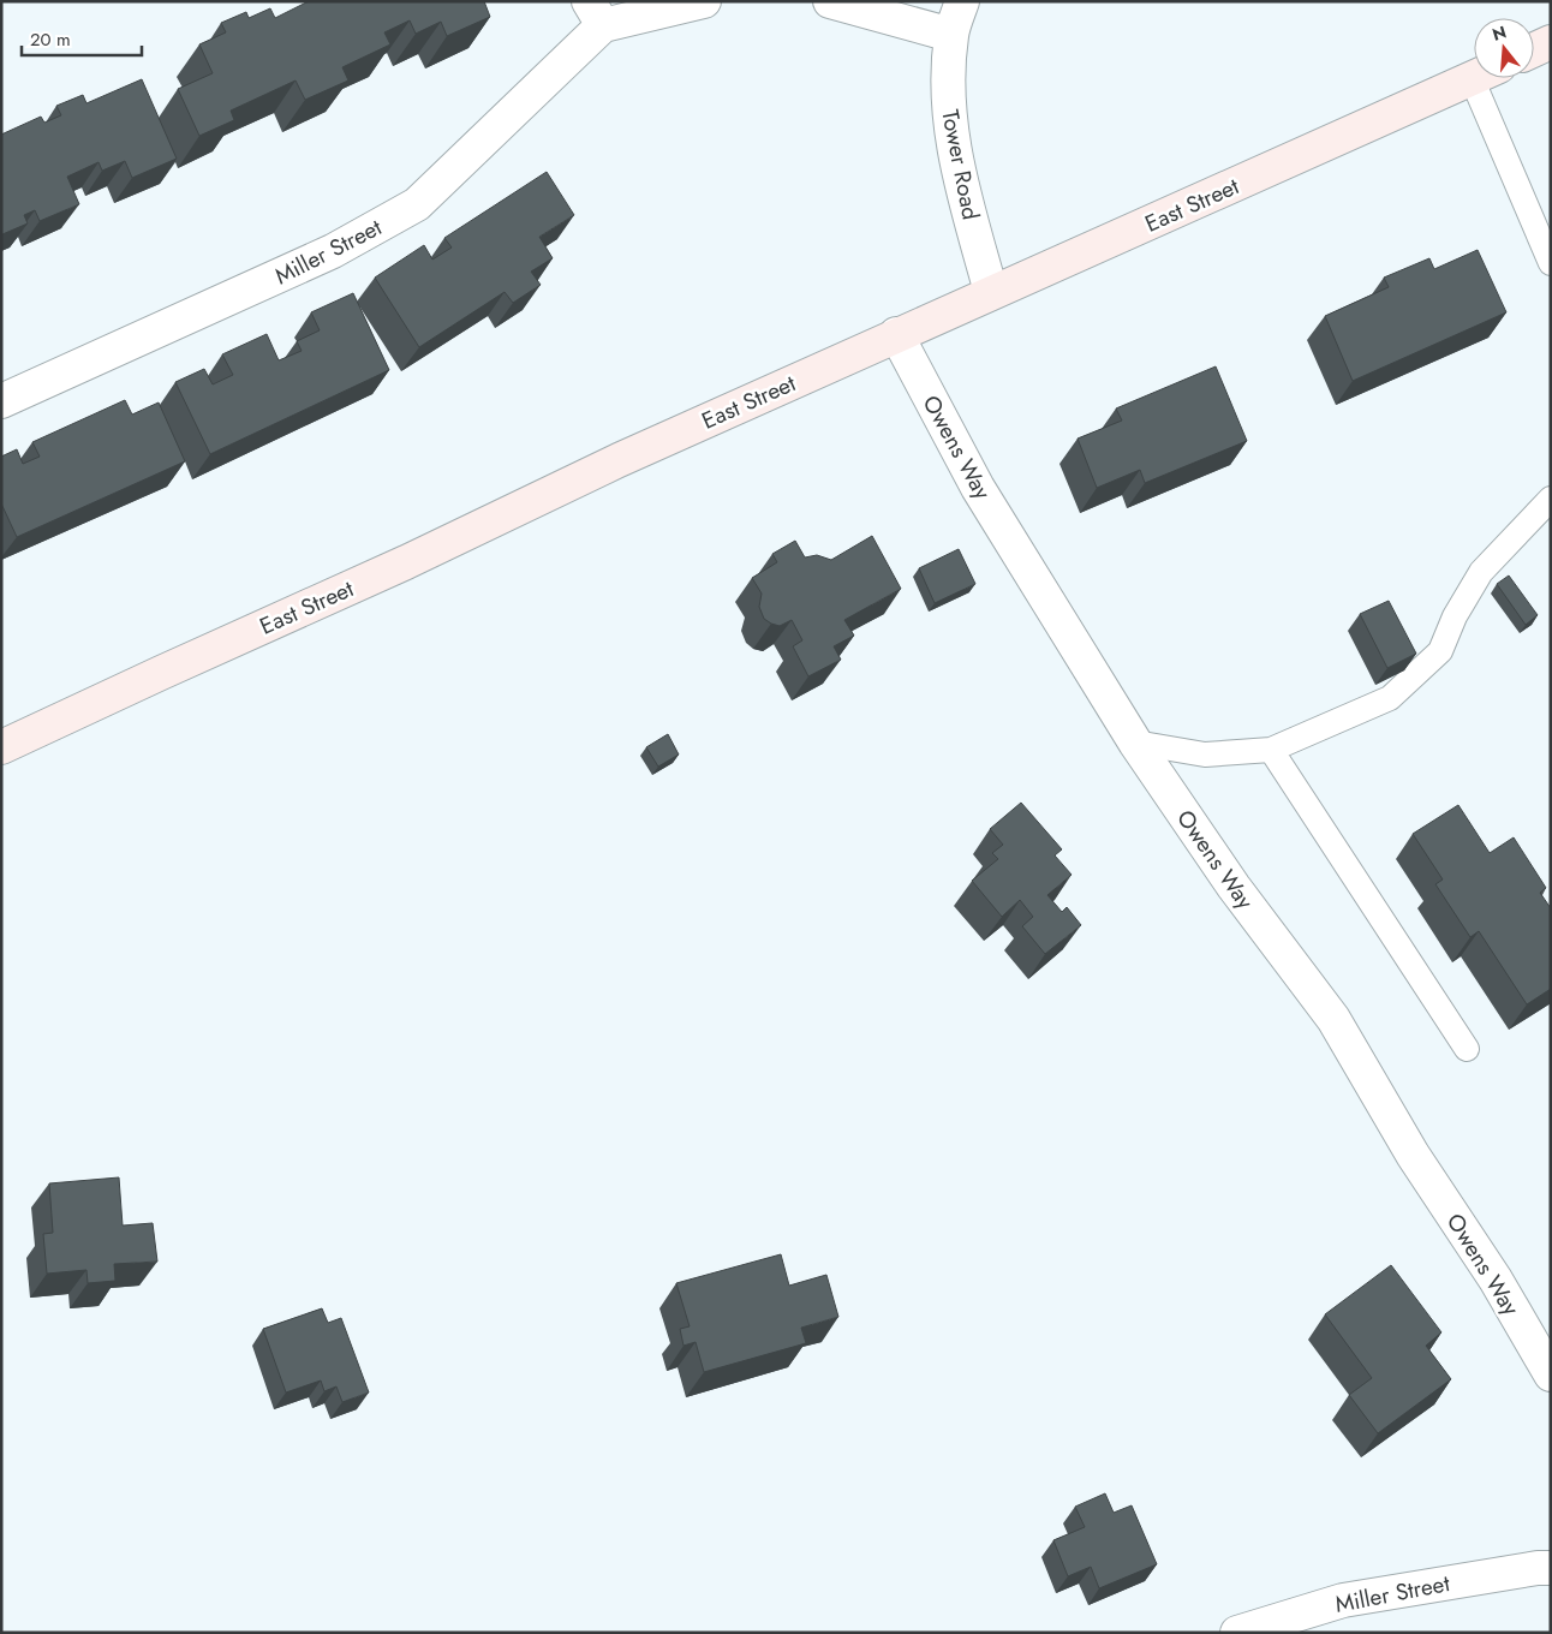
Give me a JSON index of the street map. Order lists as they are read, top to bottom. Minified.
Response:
{"streets":{"main road":["East Street"],"street":["Tower Road","Miller Street","Owens Way"]},"crossings":[["Tower Road","East Street"],["East Street","Owens Way"]],"scale_bar":"20 m","north":"top"}
